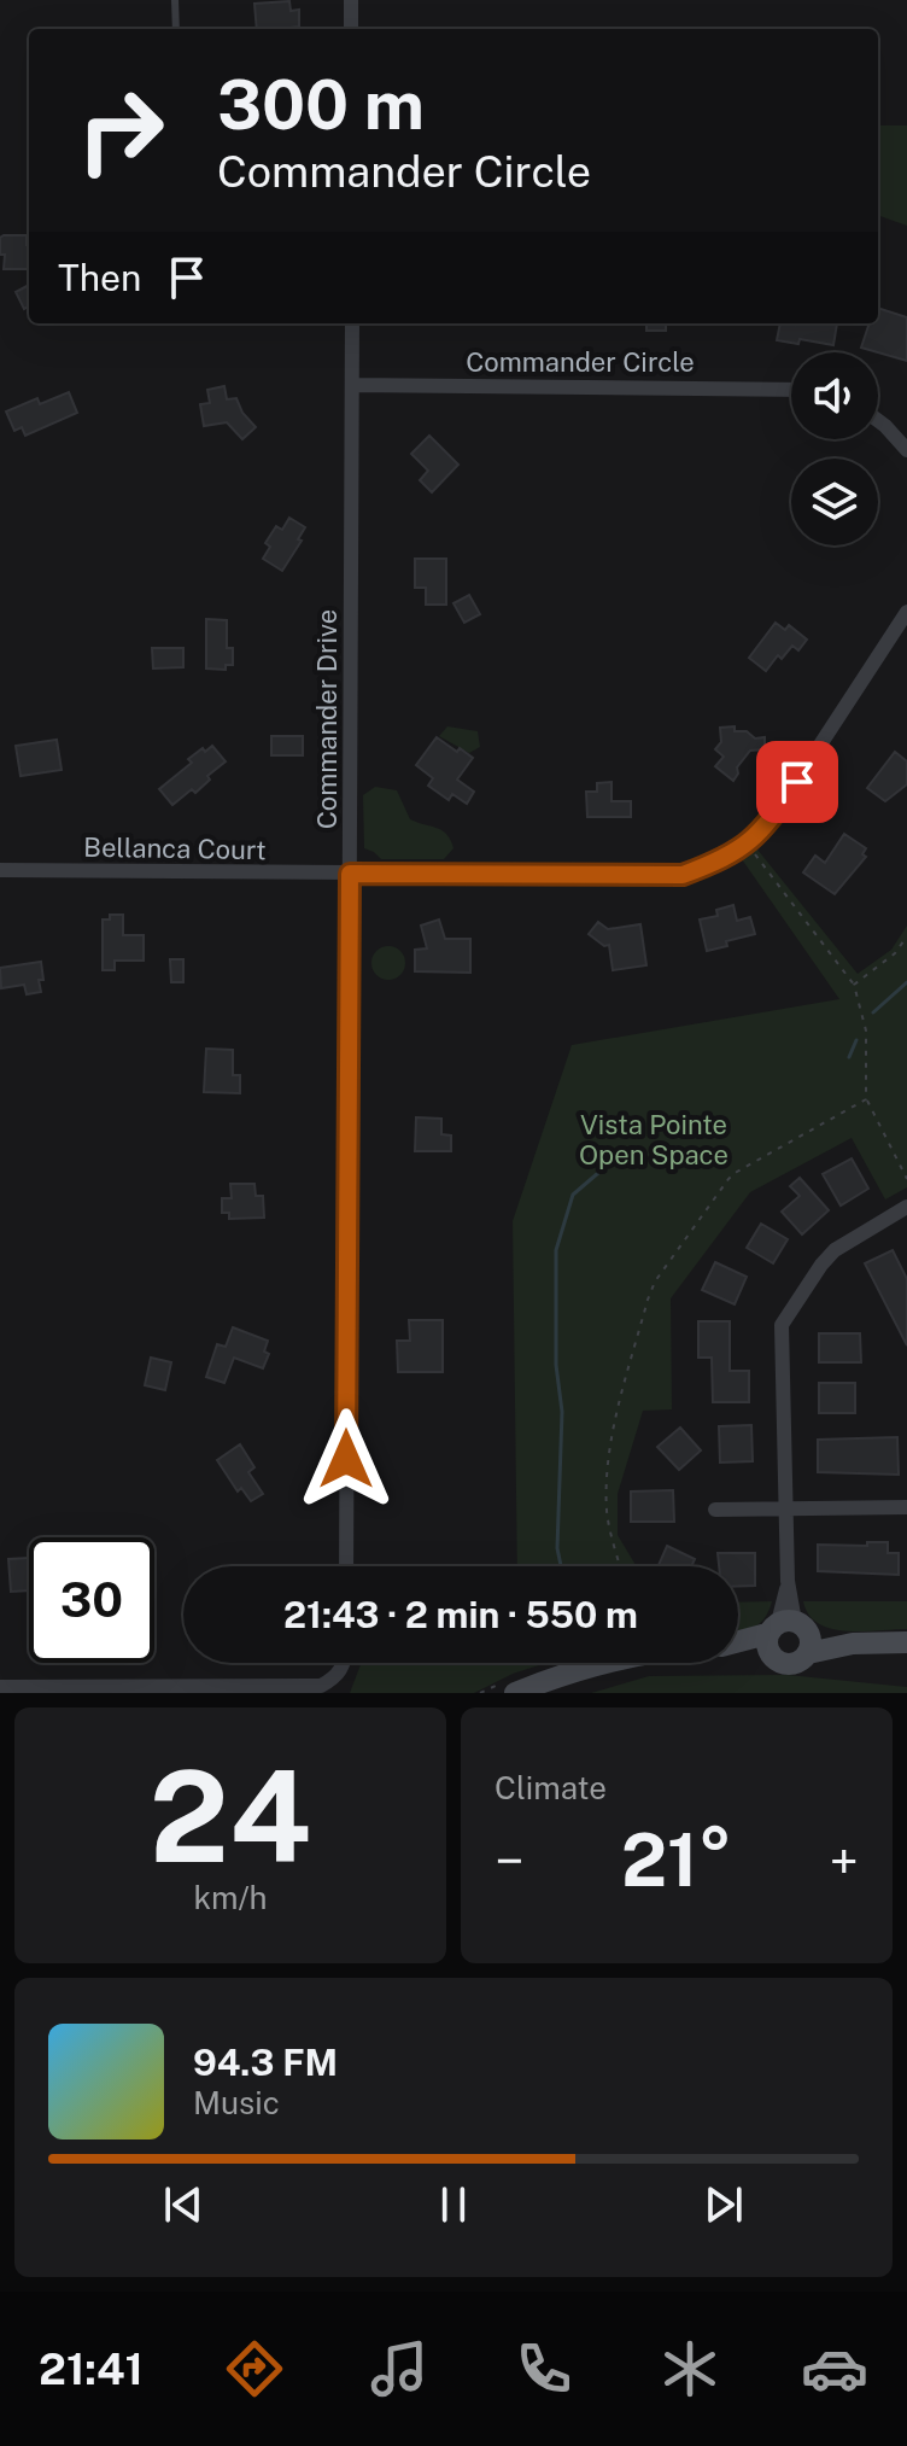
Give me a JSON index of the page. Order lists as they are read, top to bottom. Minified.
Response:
{"streets":{"street":["Commander Circle","Commander Drive","Bellanca Court"]},"crossings":[["Commander Circle","Commander Drive"],["Commander Drive","Bellanca Court"]],"parks":["Vista Pointe Open Space"],"page":{"turn":["300 m","Commander Circle"],"then":"Then","limit":"30","trip":"21:43 · 2 min · 550 m","tile":[["24","km/h"],"Climate"],"heat":["−","21°","+"],"song":["94.3 FM","Music"],"tabs":"21:41"}}
